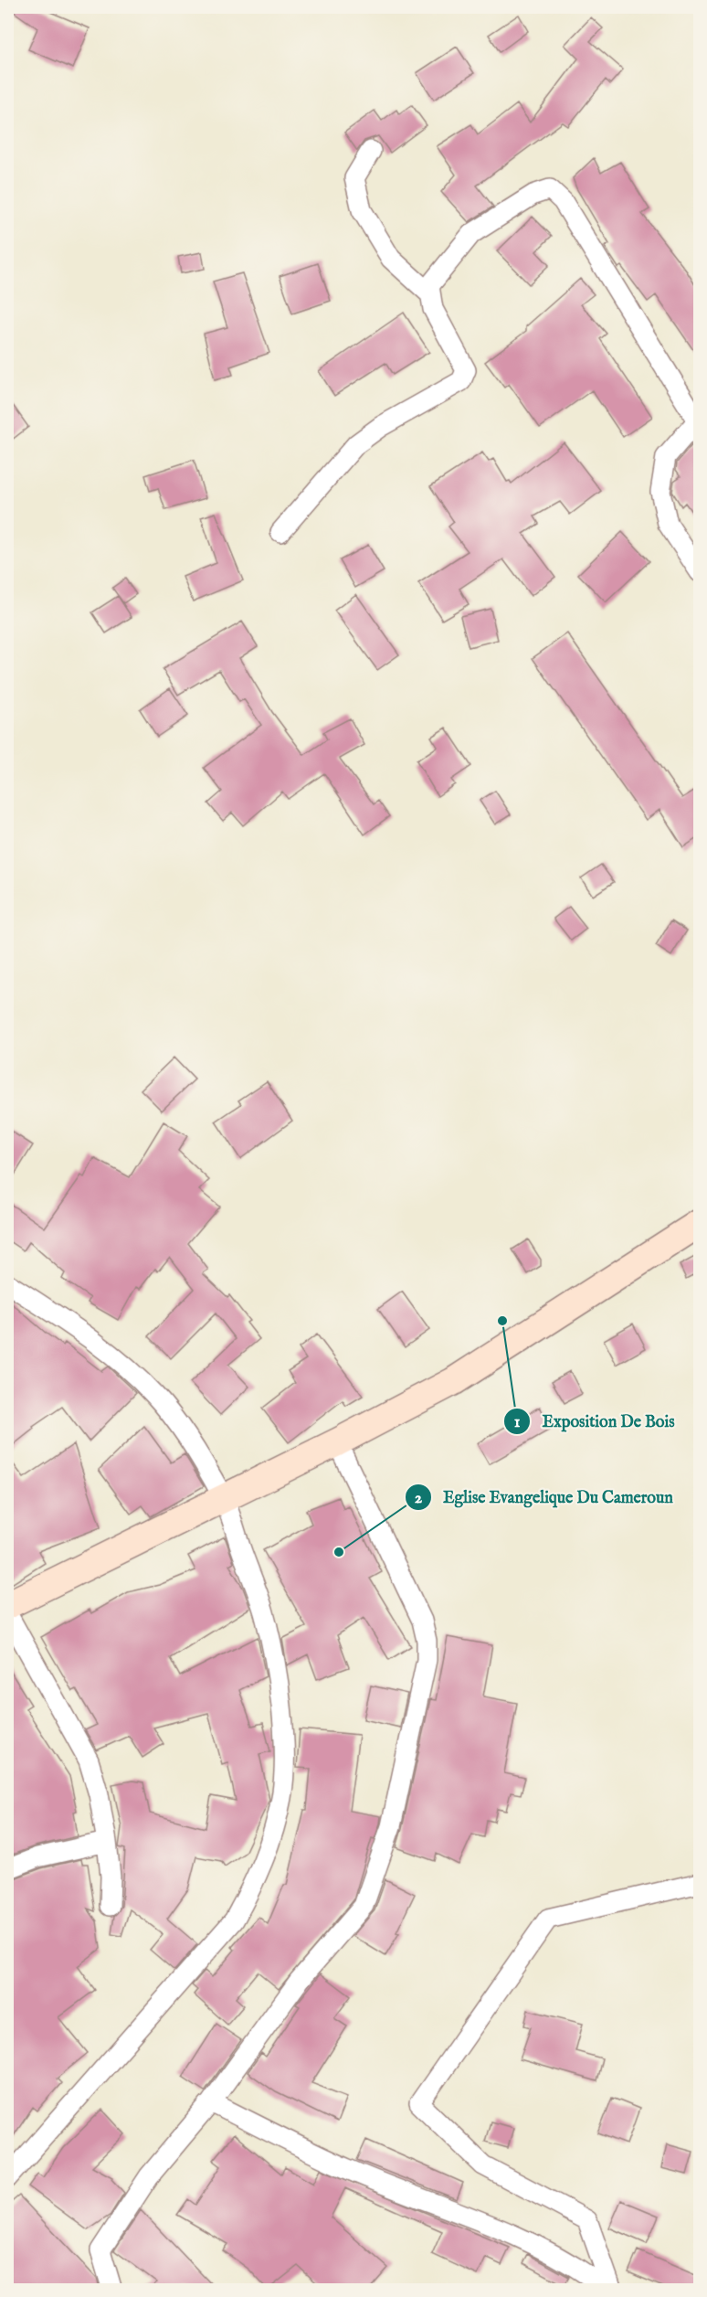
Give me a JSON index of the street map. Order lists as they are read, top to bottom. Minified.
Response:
{"places":["Exposition De Bois","Eglise Evangelique Du Cameroun"]}
